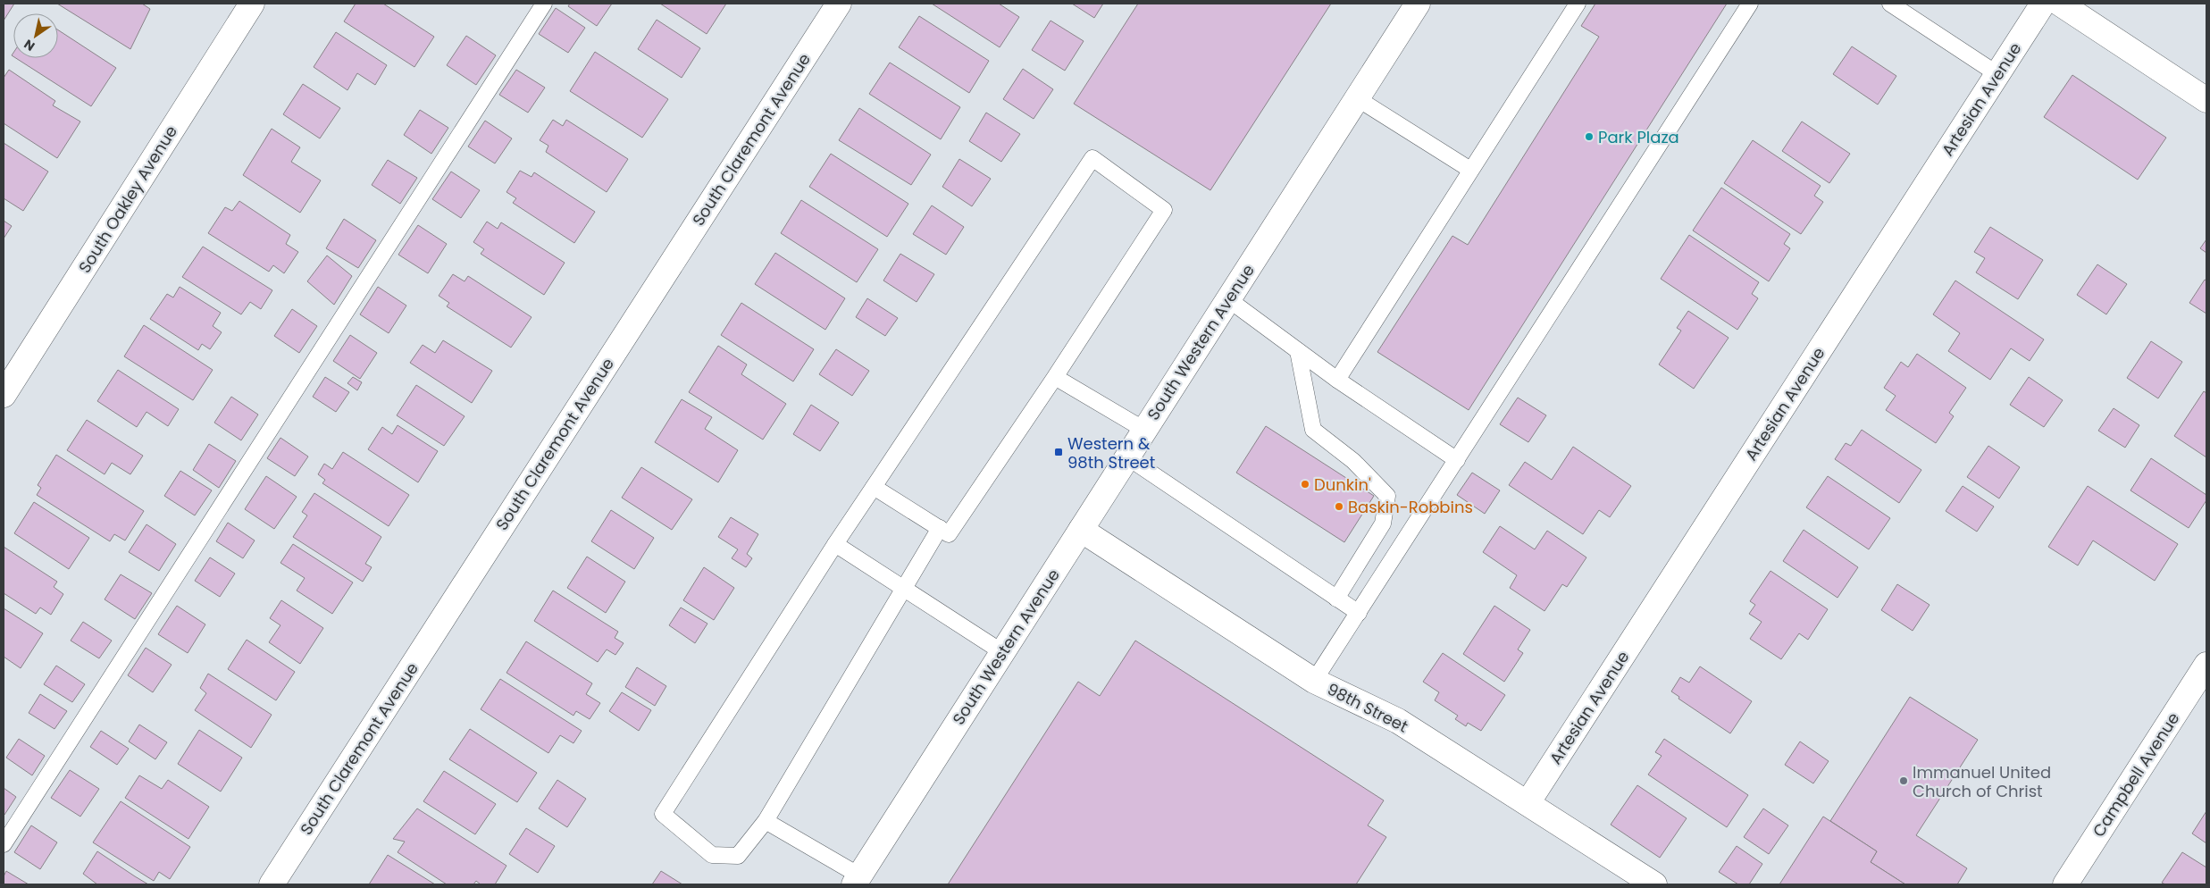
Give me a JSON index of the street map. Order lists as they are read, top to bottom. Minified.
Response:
{"streets":{"street":["Artesian Avenue","South Claremont Avenue","South Oakley Avenue","South Western Avenue","98th Street","Campbell Avenue"]},"crossings":[["Artesian Avenue","98th Street"],["South Western Avenue","98th Street"]],"places":{"other":["Park Plaza","Dunkin'","Baskin-Robbins","Immanuel United Church of Christ"],"transit":["Western & 98th Street"]},"north":"bottom left"}
